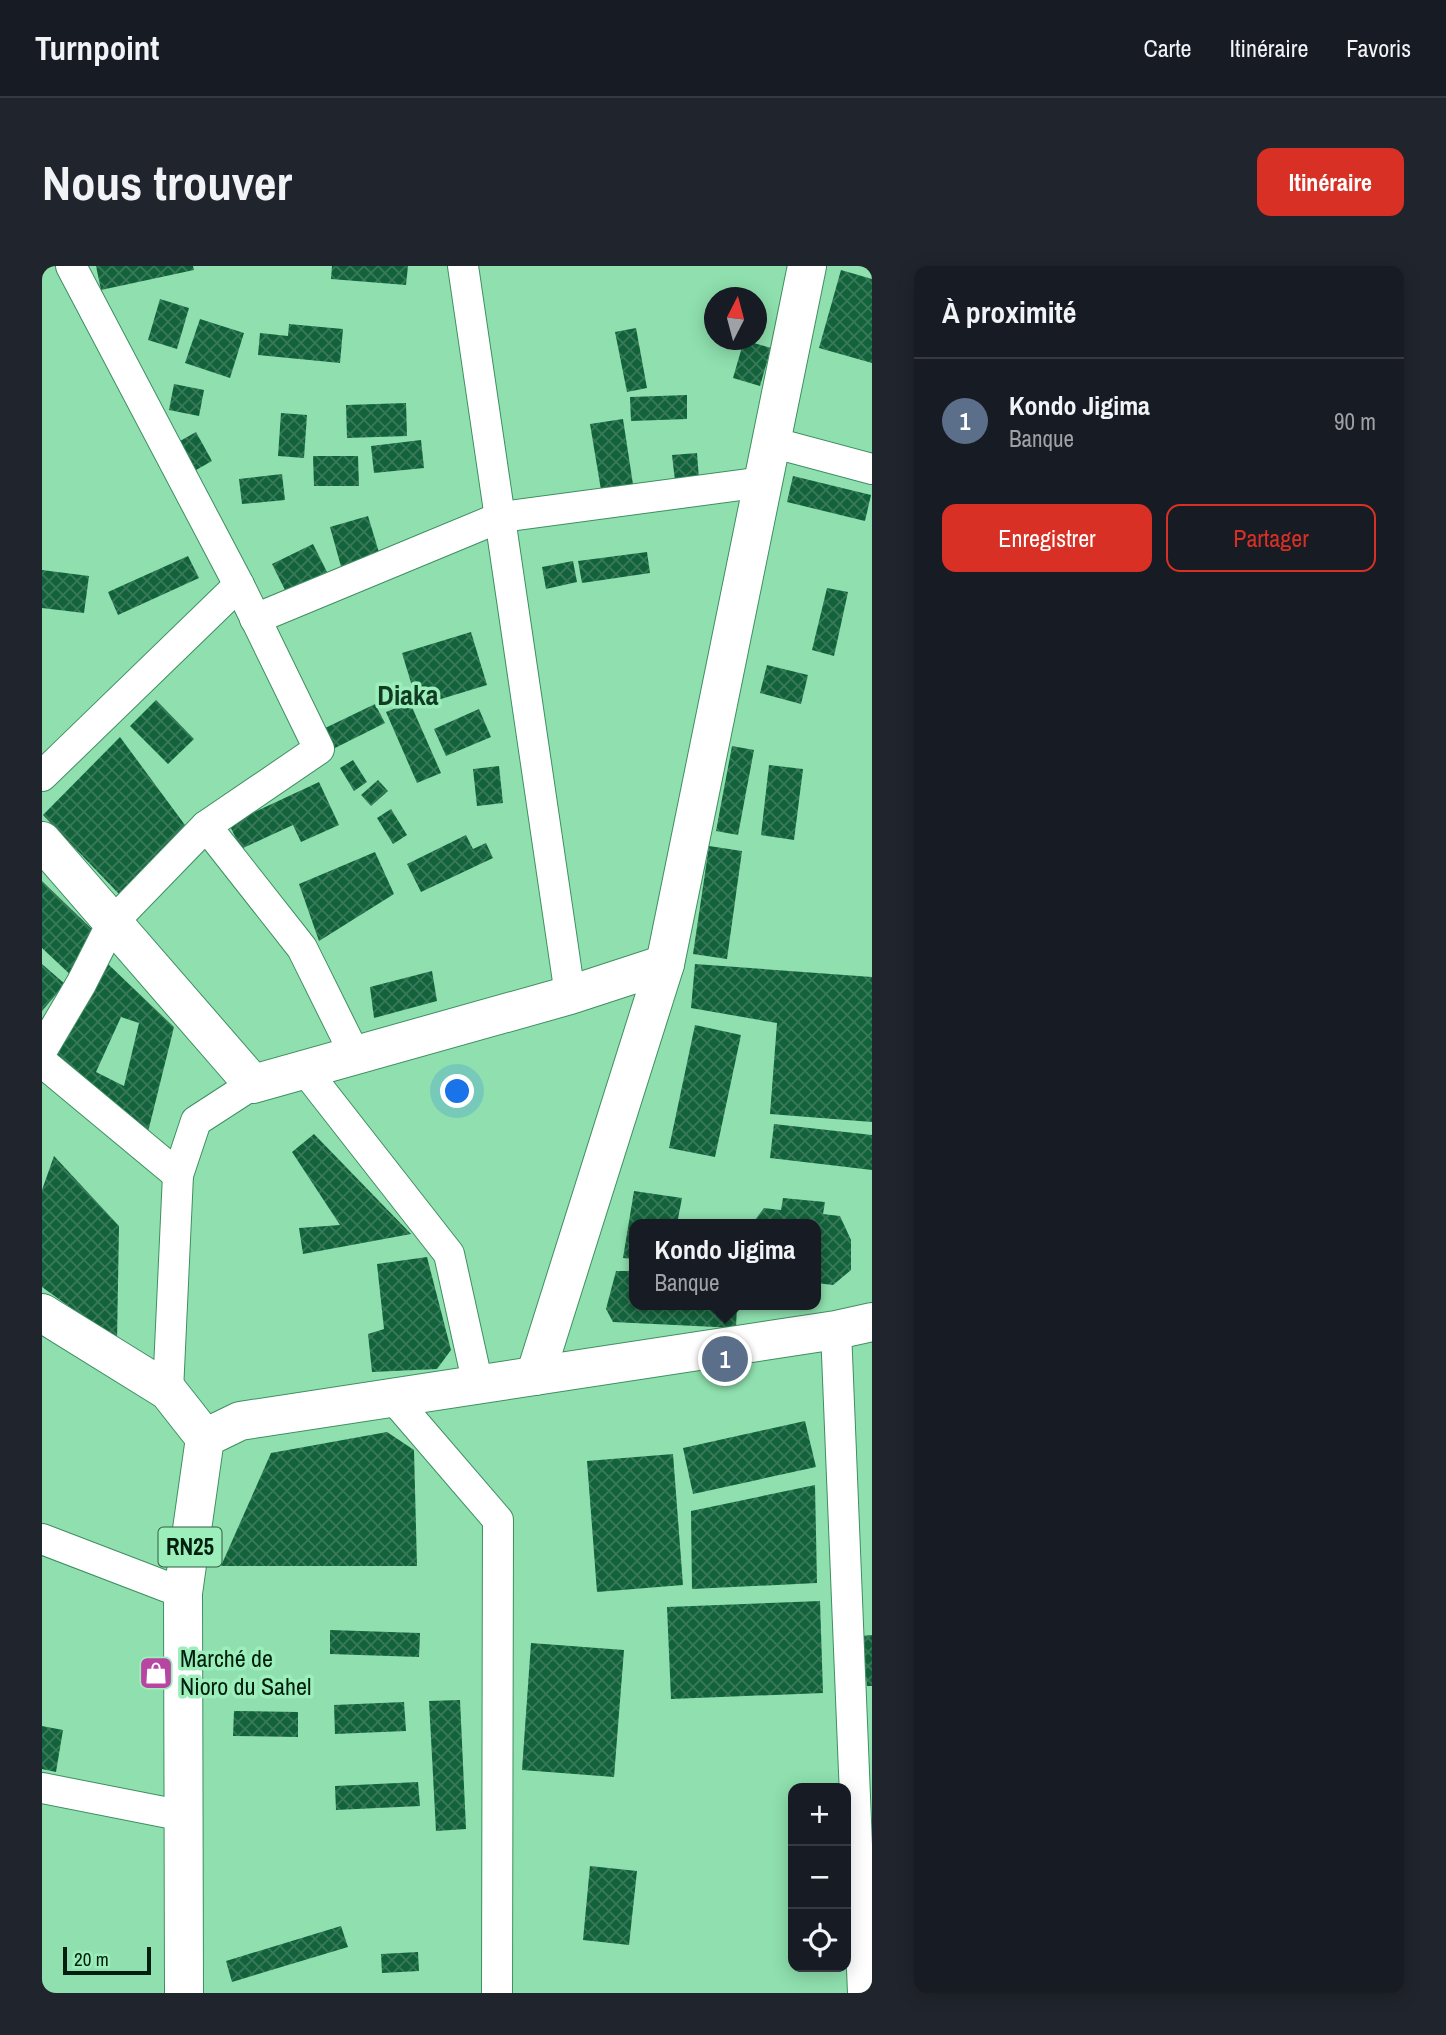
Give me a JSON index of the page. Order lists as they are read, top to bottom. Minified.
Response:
{"streets":{"main road":["RN25"]},"districts":["Diaka"],"places":{"shop":["Marché de Nioro du Sahel"]},"scale_bar":"20 m","north":"top","page":{"header":"Turnpoint","nav":["Carte","Itinéraire","Favoris"],"buttons":["Itinéraire",["Enregistrer","Partager"]],"title":"Nous trouver","heading":"À proximité","list":[{"mark":"1","name":"Kondo Jigima","note":"Banque","value":"90 m"}],"popup":["Kondo Jigima","Banque"],"pins":"1","map_buttons":["+","−"],"scale":"20 m"}}
